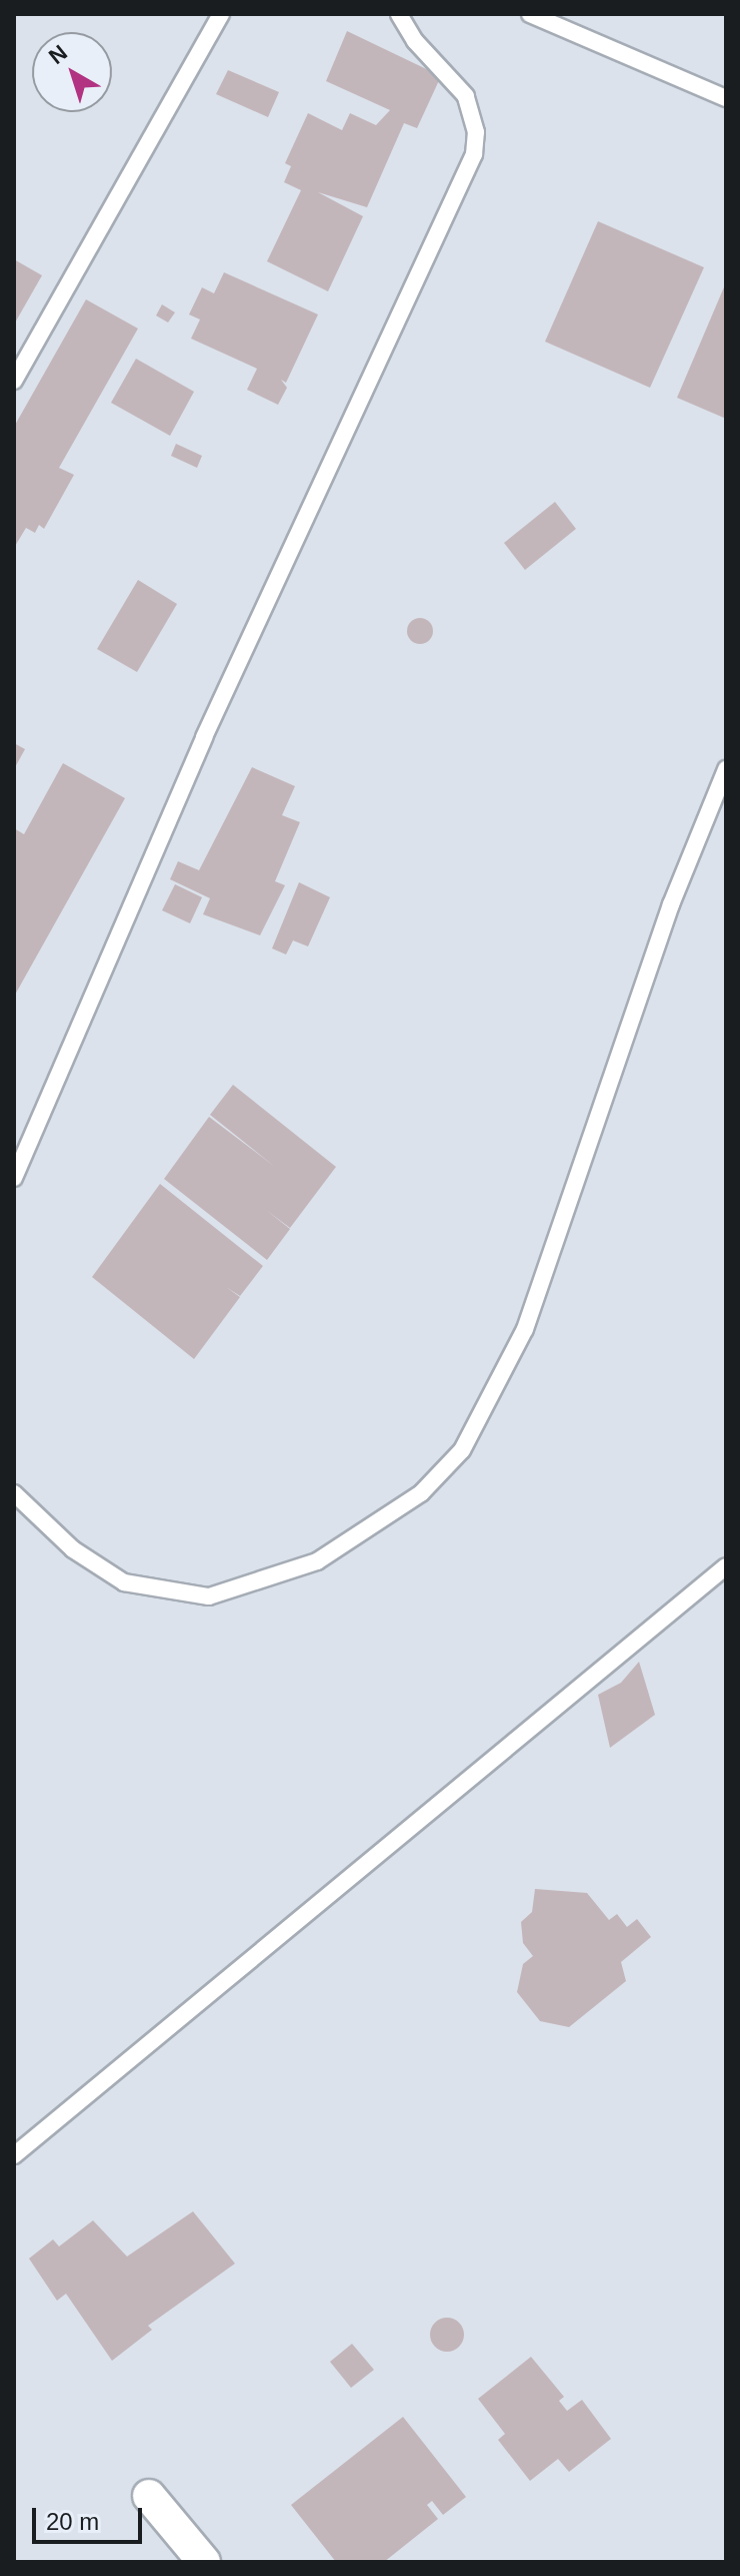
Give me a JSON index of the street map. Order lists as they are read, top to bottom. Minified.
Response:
{"scale_bar":"20 m","north":"top left"}
